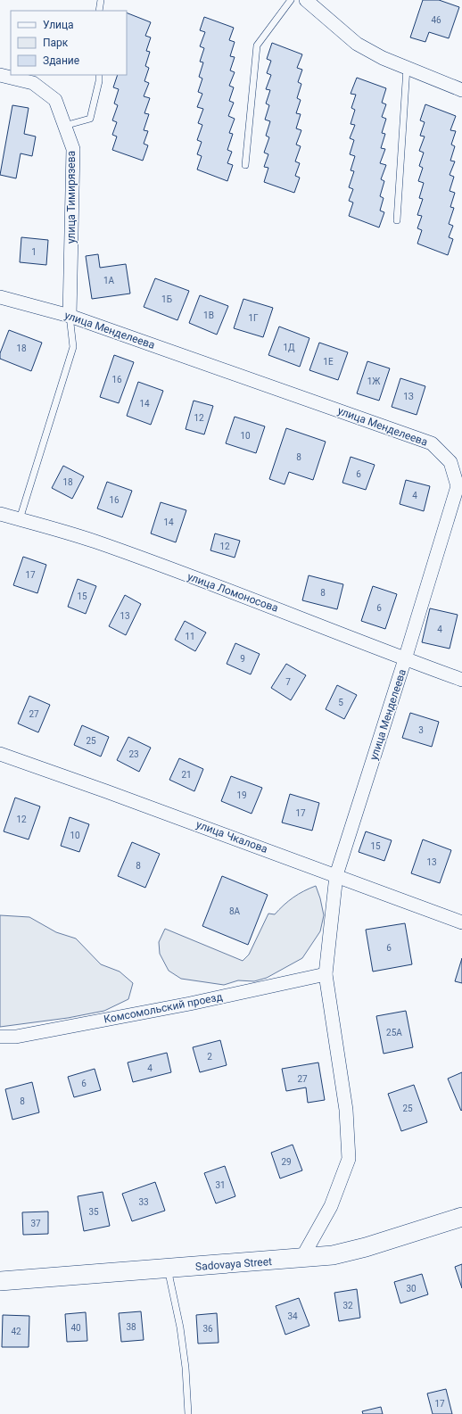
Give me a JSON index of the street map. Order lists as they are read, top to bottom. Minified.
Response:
{"streets":{"street":["улица Тимирязева","улица Менделеева","улица Ломоносова","улица Чкалова","Комсомольский проезд","Sadovaya Street"]},"crossings":[["улица Тимирязева","улица Менделеева"],["улица Менделеева","улица Ломоносова"],["улица Менделеева","улица Чкалова"],["улица Менделеева","Комсомольский проезд"],["улица Менделеева","Sadovaya Street"]],"house_numbers":["46","1","1А","1Б","1В","1Г","1Д","18","1Е","16","1Ж","1З","14","12","10","8","6","18","4","16","14","12","17","8","15","6","13","4","11","9","7","5","27","3","25","23","21","19","17","12","10","15","13","8","8А","6","25А","2","4","27","6","8","25","29","31","33","35","37","30","32","34","38","40","36","42","17"],"legend":["Улица","Парк","Здание"]}
